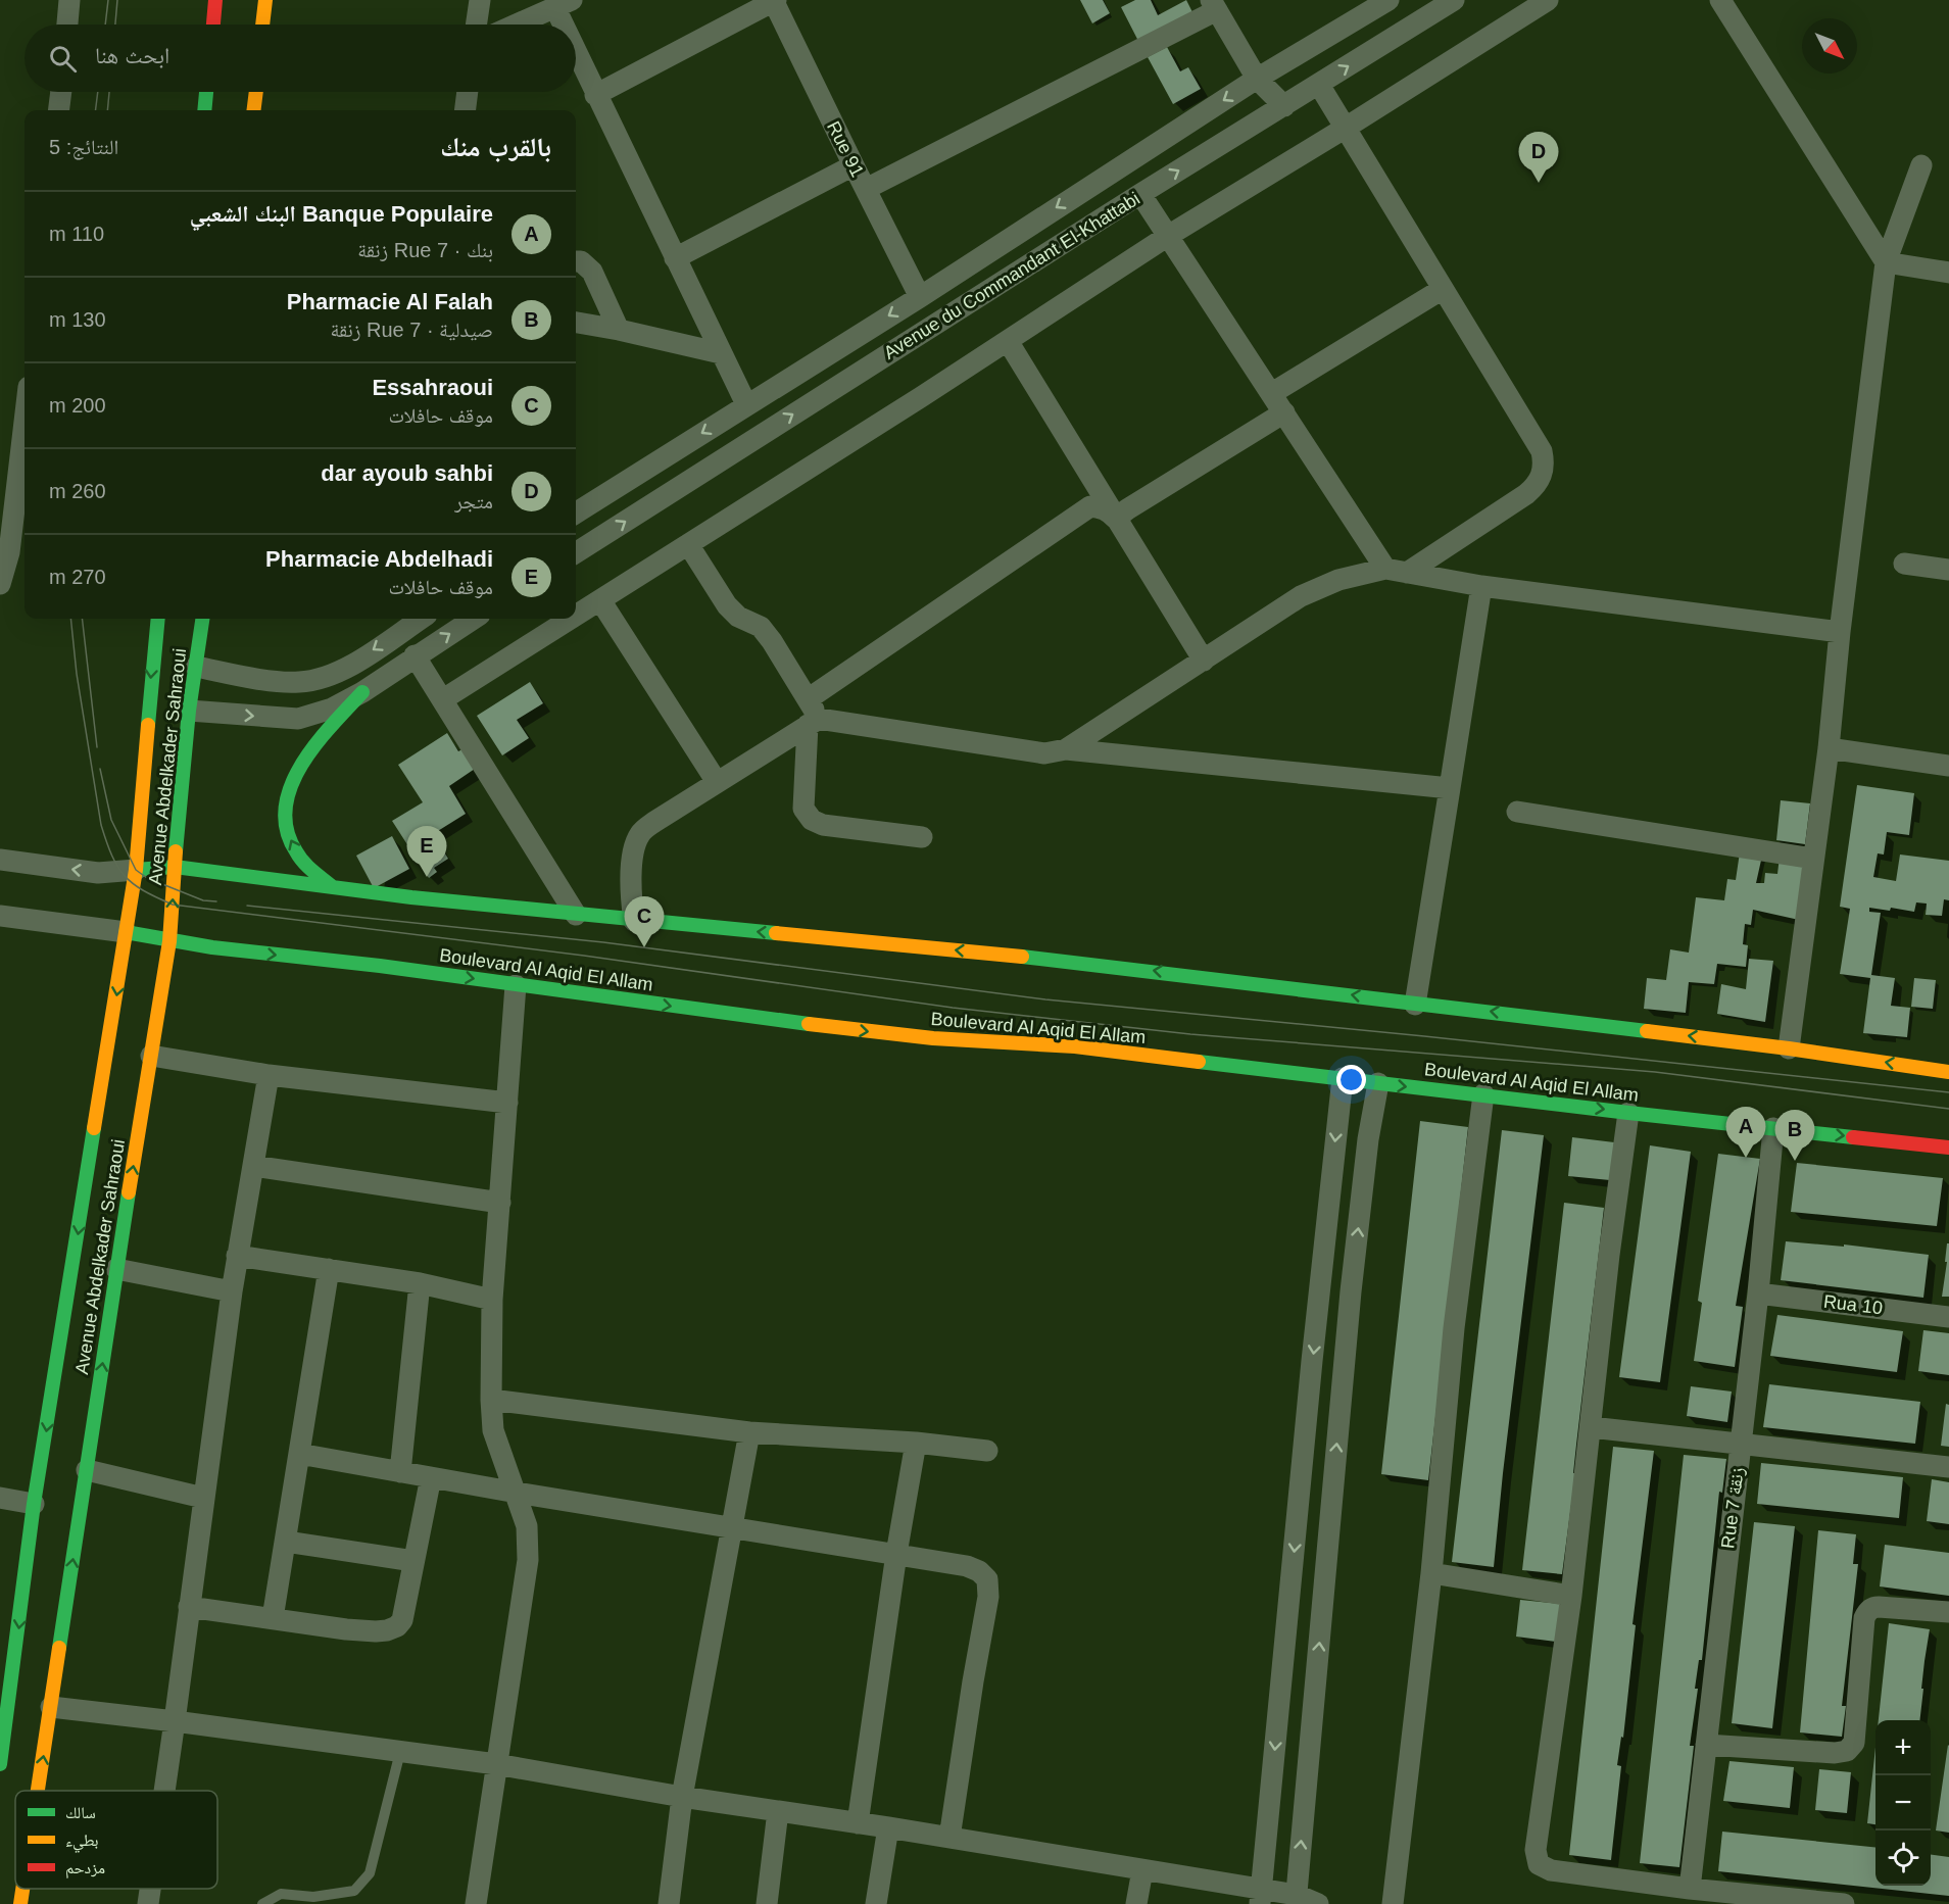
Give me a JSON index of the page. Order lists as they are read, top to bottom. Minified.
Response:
{"streets":{"main road":["Avenue Abdelkader Sahraoui","Boulevard Al Aqid El Allam"],"street":["Rue 91","Avenue du Commandant El-Khattabi","Rua 10","Rue 7 زنقة"]},"crossings":[["Rue 91","Avenue du Commandant El-Khattabi"],["Avenue Abdelkader Sahraoui","Boulevard Al Aqid El Allam"],["Boulevard Al Aqid El Allam","Rue 7 زنقة"],["Rua 10","Rue 7 زنقة"]],"legend":["سالك","بطيء","مزدحم"],"north":"bottom right","page":{"search":"ابحث هنا","heading":["بالقرب منك","النتائج: 5"],"pins":["D","E","C","A","B"],"list":[{"mark":"A","name":"Banque Populaire البنك الشعبي","note":"بنك · Rue 7 زنقة","value":"110 m"},{"mark":"B","name":"Pharmacie Al Falah","note":"صيدلية · Rue 7 زنقة","value":"130 m"},{"mark":"C","name":"Essahraoui","note":"موقف حافلات","value":"200 m"},{"mark":"D","name":"dar ayoub sahbi","note":"متجر","value":"260 m"},{"mark":"E","name":"Pharmacie Abdelhadi","note":"موقف حافلات","value":"270 m"}],"map_buttons":["+","−"]}}
